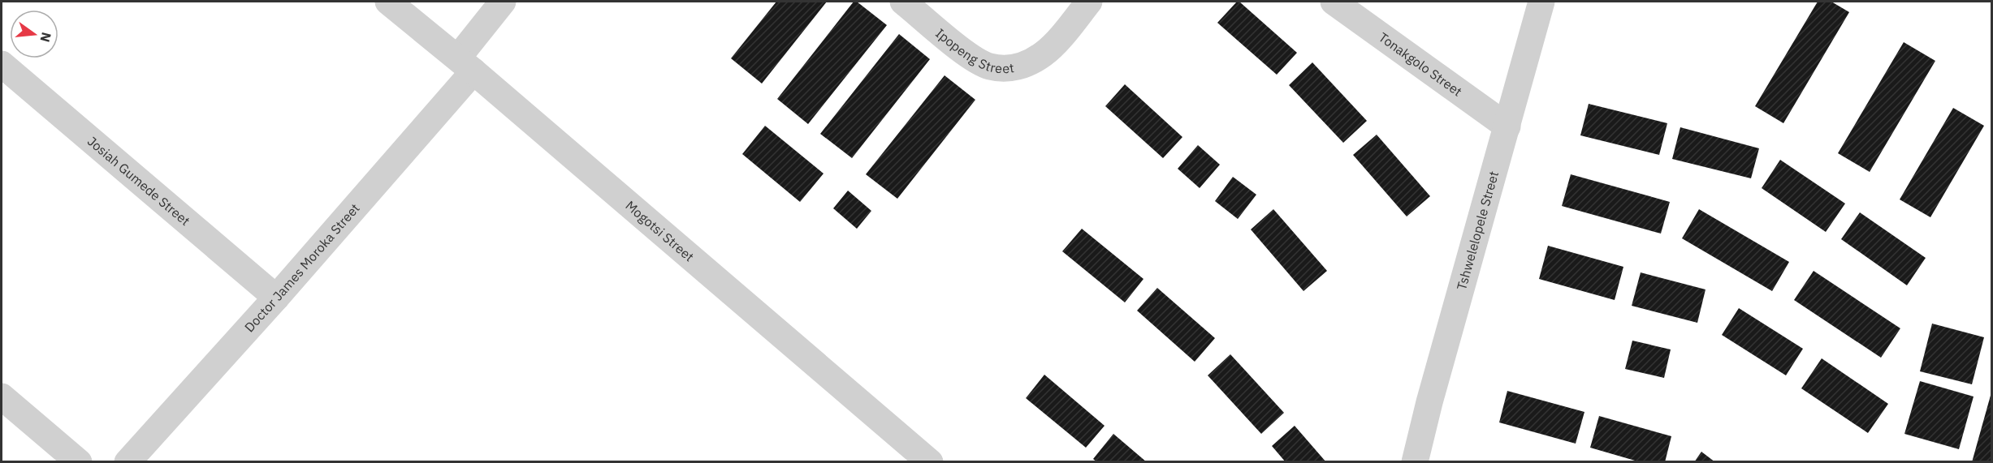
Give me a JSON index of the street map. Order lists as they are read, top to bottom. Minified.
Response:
{"streets":{"street":["Ipopeng Street","Tonakgolo Street","Josiah Gumede Street","Mogotsi Street","Tshwelelopele Street","Doctor James Moroka Street"]},"crossings":[["Tonakgolo Street","Tshwelelopele Street"],["Josiah Gumede Street","Doctor James Moroka Street"],["Mogotsi Street","Doctor James Moroka Street"]],"north":"right"}
